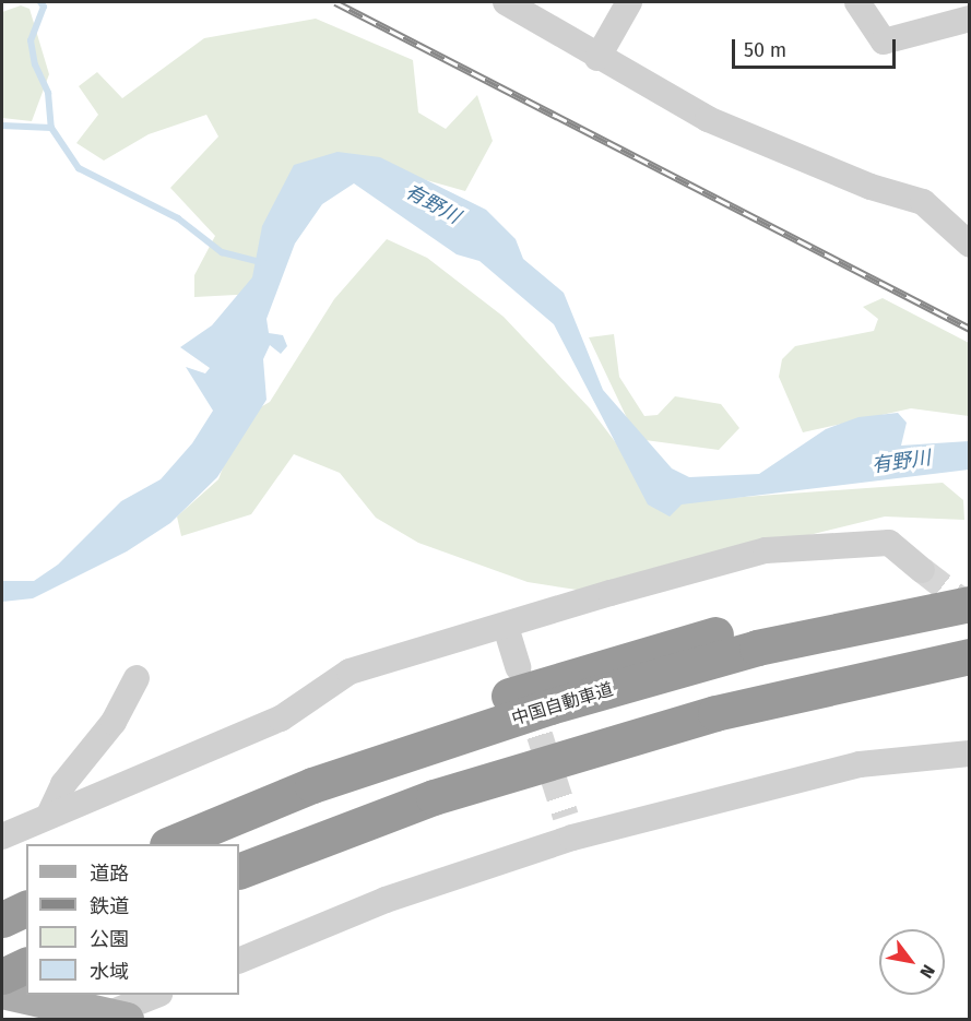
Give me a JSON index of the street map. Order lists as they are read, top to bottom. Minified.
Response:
{"streets":{"highway":["中国自動車道"]},"water":["有野川"],"legend":["道路","鉄道","公園","水域"],"scale_bar":"50 m","north":"bottom right"}
